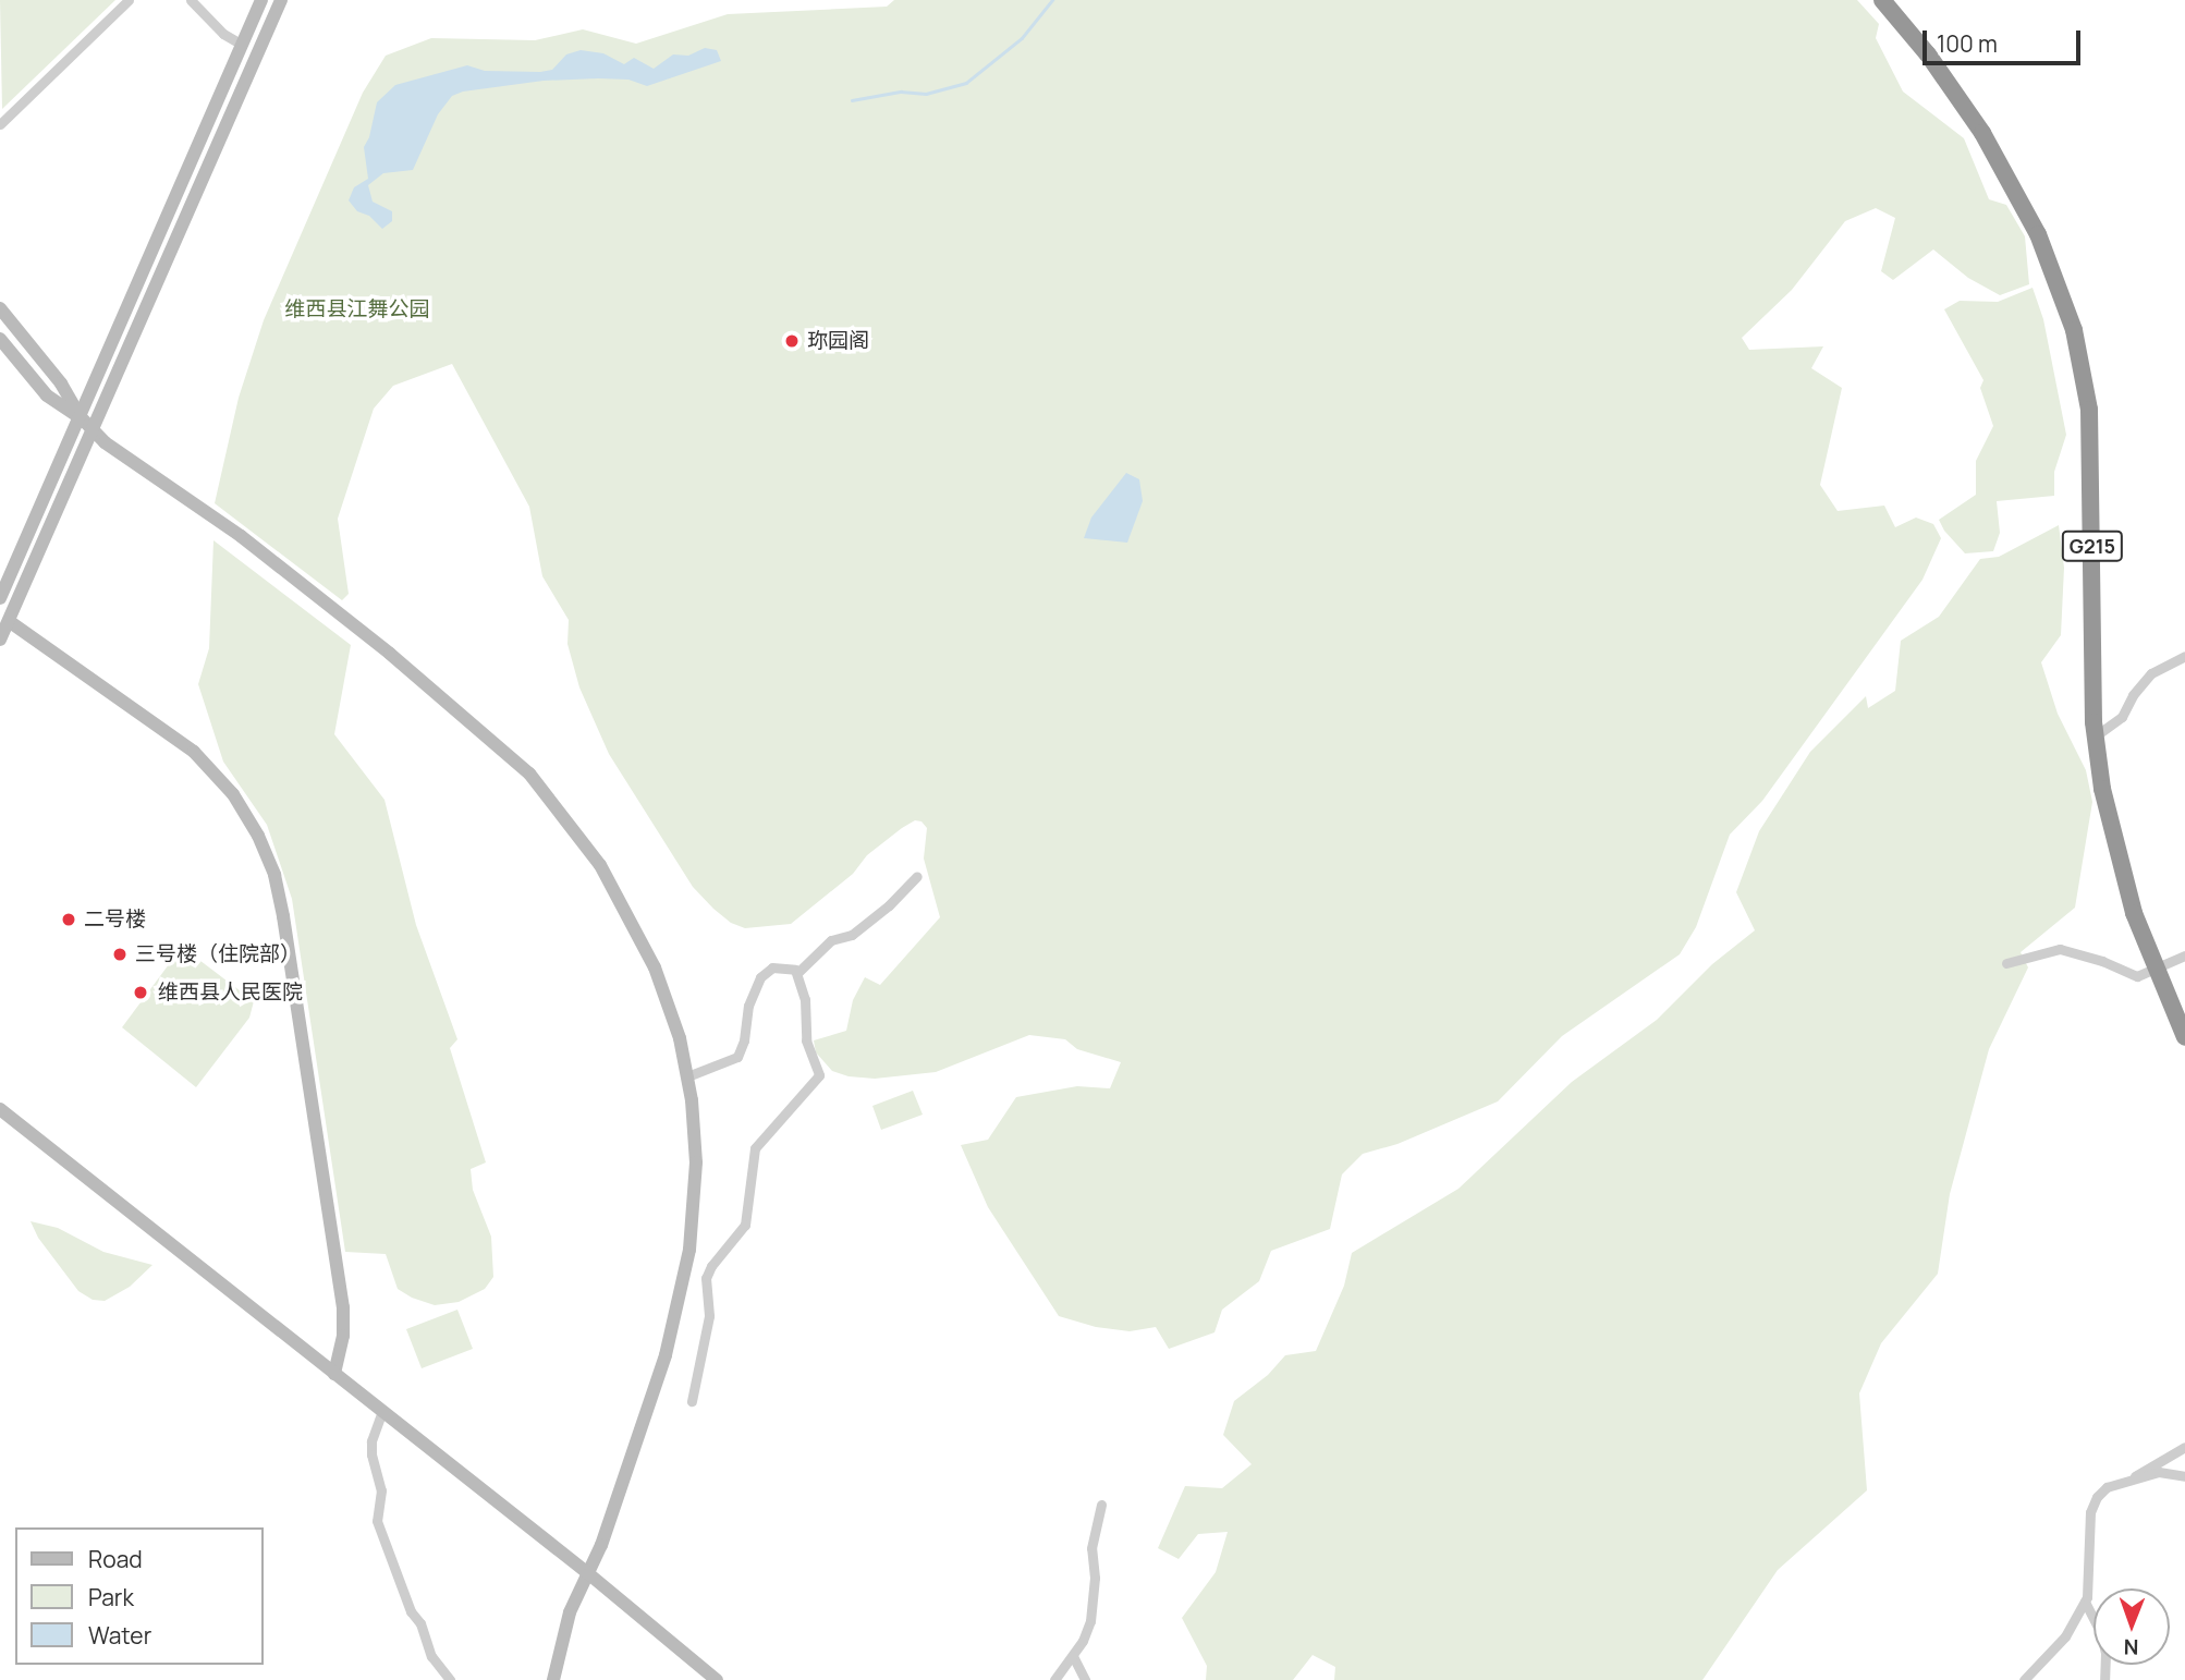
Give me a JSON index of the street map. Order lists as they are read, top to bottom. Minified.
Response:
{"streets":{"highway":["G215"]},"parks":["维西县江舞公园"],"places":["珎园阁","二号楼","三号楼（住院部）","维西县人民医院"],"legend":["Road","Park","Water"],"scale_bar":"100 m","north":"bottom"}
